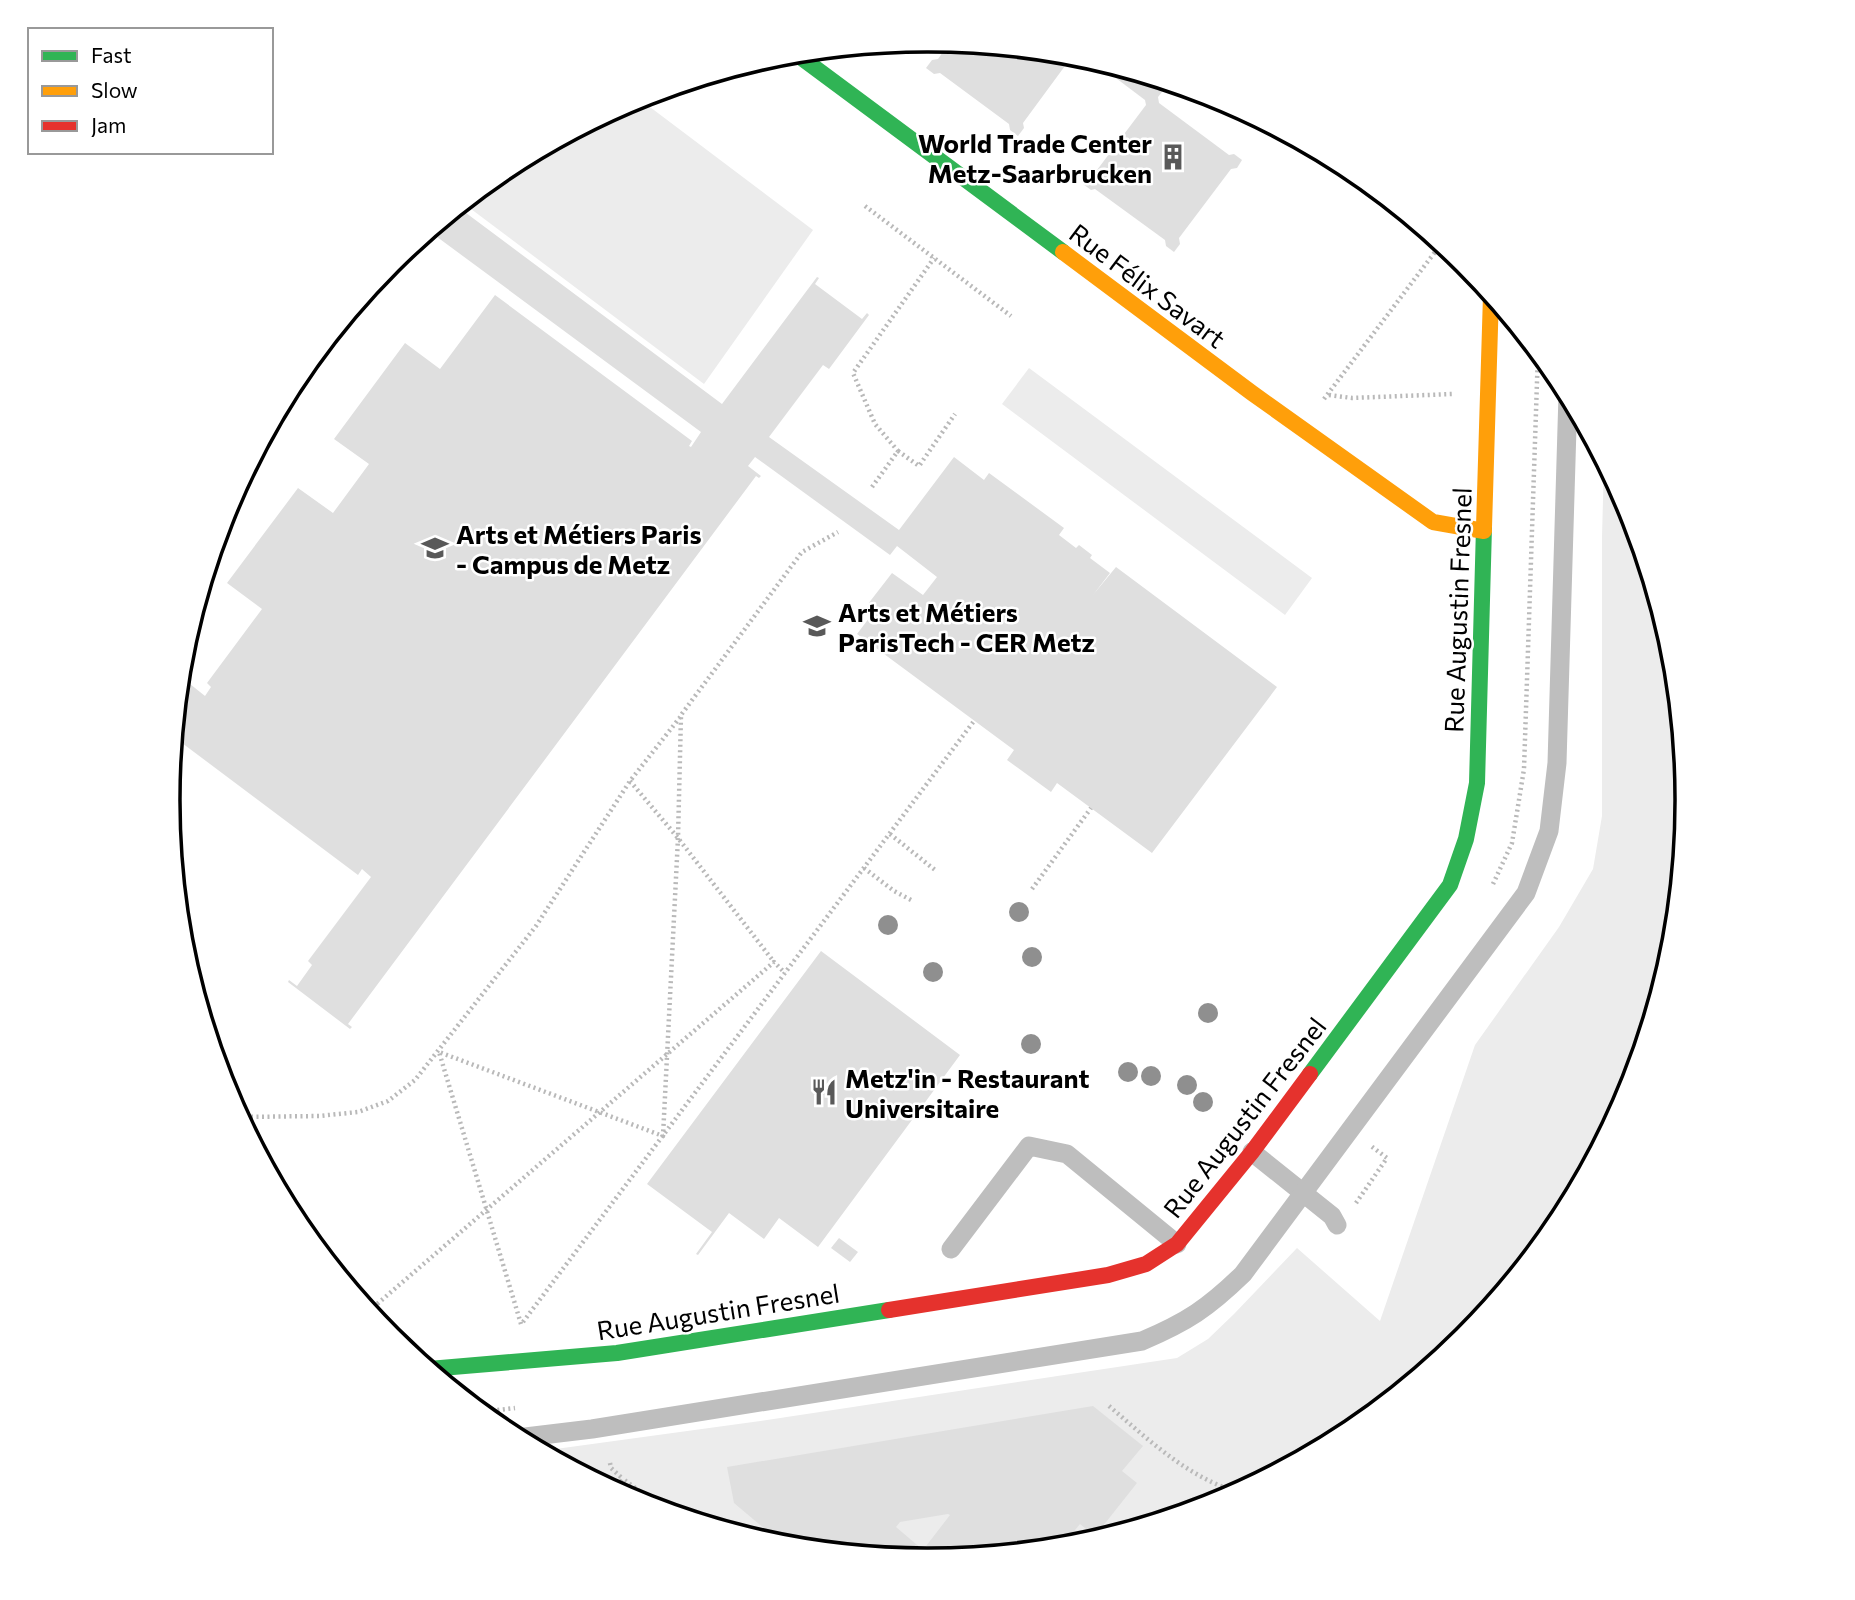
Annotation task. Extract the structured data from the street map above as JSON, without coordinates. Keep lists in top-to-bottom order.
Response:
{
  "streets": {
    "street": ["Rue Félix Savart", "Rue Augustin Fresnel"]
  },
  "crossings": [
    ["Rue Félix Savart", "Rue Augustin Fresnel"]
  ],
  "places": {
    "building": ["World Trade Center Metz-Saarbrucken"],
    "school or university": ["Arts et Métiers Paris - Campus de Metz", "Arts et Métiers ParisTech - CER Metz"],
    "restaurant": ["Metz'in - Restaurant Universitaire"]
  },
  "legend": ["Fast", "Slow", "Jam"]
}
